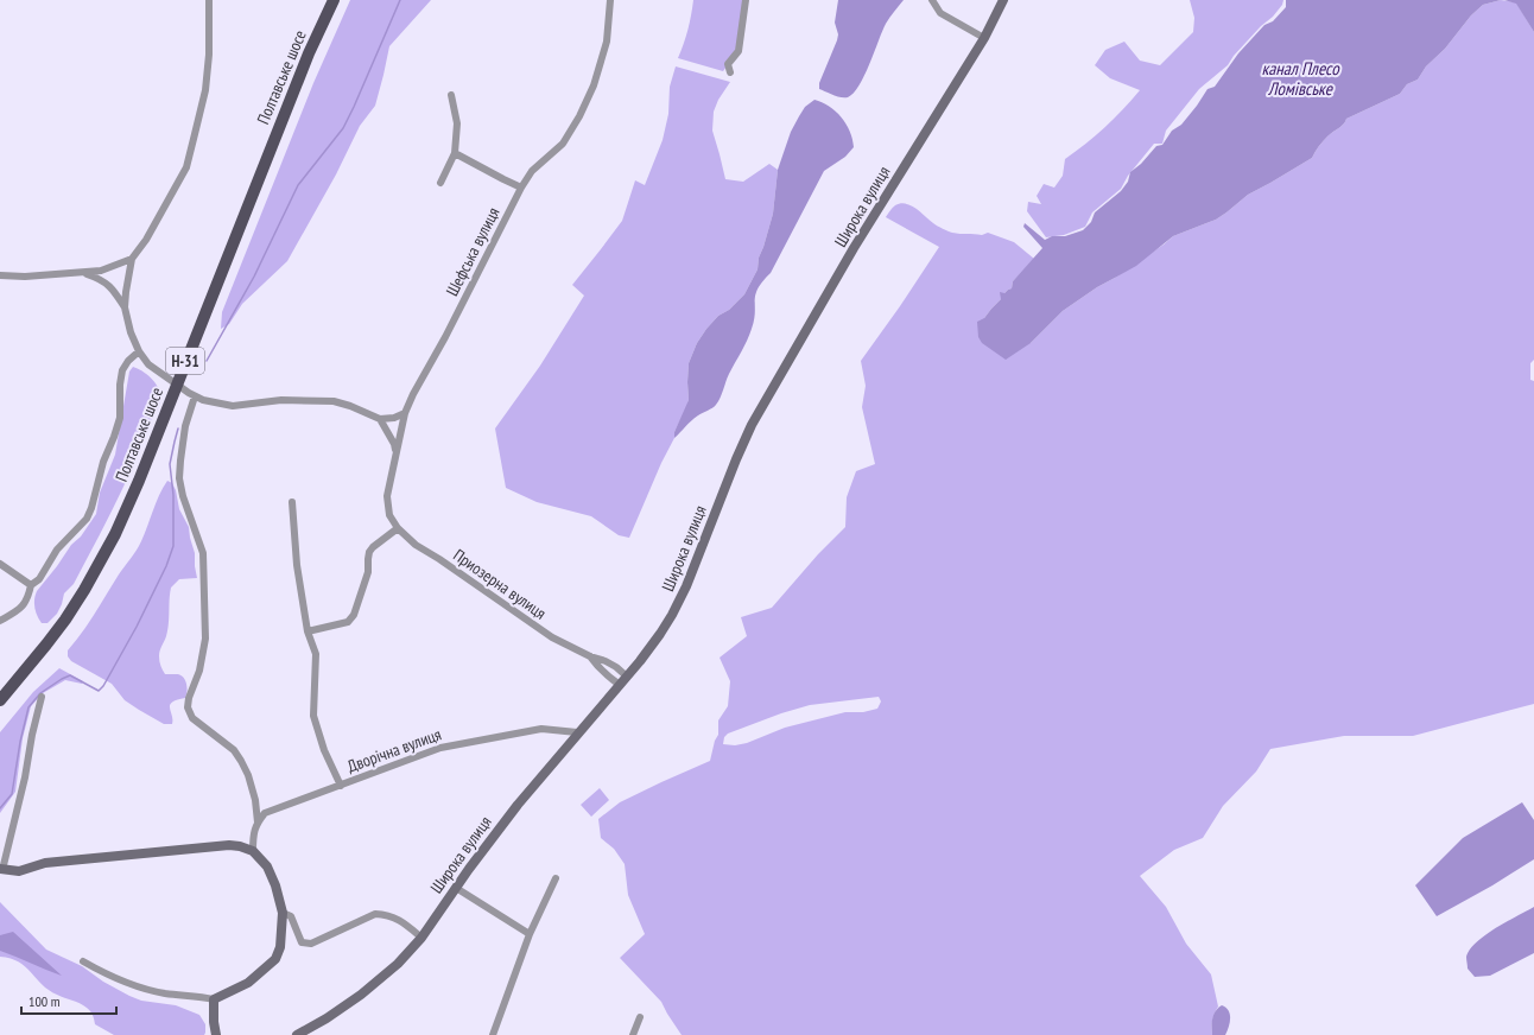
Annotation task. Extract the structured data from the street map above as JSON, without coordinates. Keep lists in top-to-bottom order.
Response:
{
  "streets": {
    "main road": ["Полтавське шосе", "Широка вулиця", "Н-31"],
    "street": ["Шефська вулиця", "Приозерна вулиця", "Дворічна вулиця"]
  },
  "crossings": [
    ["Широка вулиця", "Дворічна вулиця"],
    ["Шефська вулиця", "Приозерна вулиця"]
  ],
  "water": ["канал Плесо Ломівське"],
  "scale_bar": "100 m"
}
